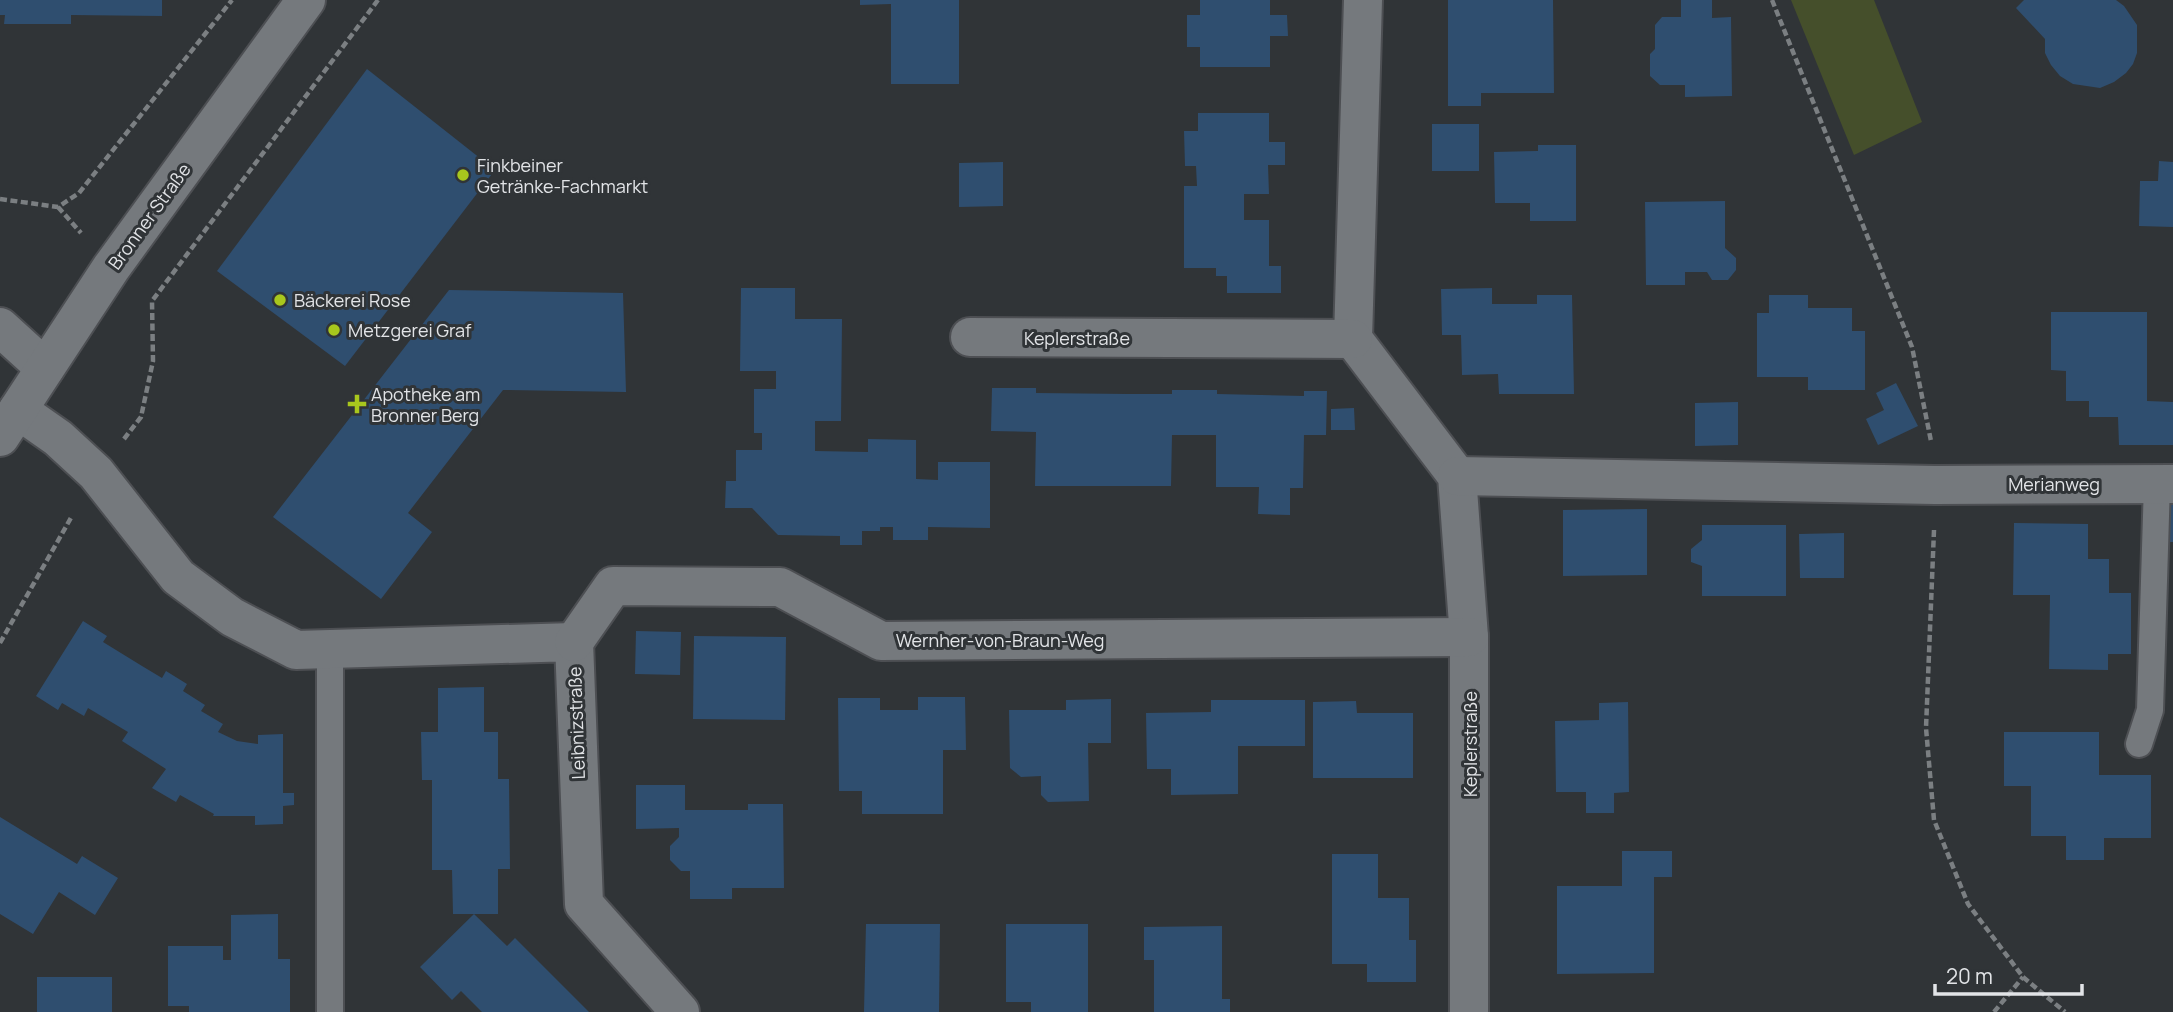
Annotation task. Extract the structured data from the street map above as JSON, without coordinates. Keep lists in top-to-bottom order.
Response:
{
  "streets": {
    "street": [
      "Bronner Straße",
      "Keplerstraße",
      "Merianweg",
      "Wernher-von-Braun-Weg",
      "Leibnizstraße"
    ]
  },
  "crossings": [
    ["Bronner Straße", "Leibnizstraße"],
    ["Keplerstraße", "Wernher-von-Braun-Weg"],
    ["Wernher-von-Braun-Weg", "Leibnizstraße"]
  ],
  "places": {
    "other": ["Finkbeiner Getränke-Fachmarkt", "Bäckerei Rose", "Metzgerei Graf"],
    "health": ["Apotheke am Bronner Berg"]
  },
  "scale_bar": "20 m"
}
